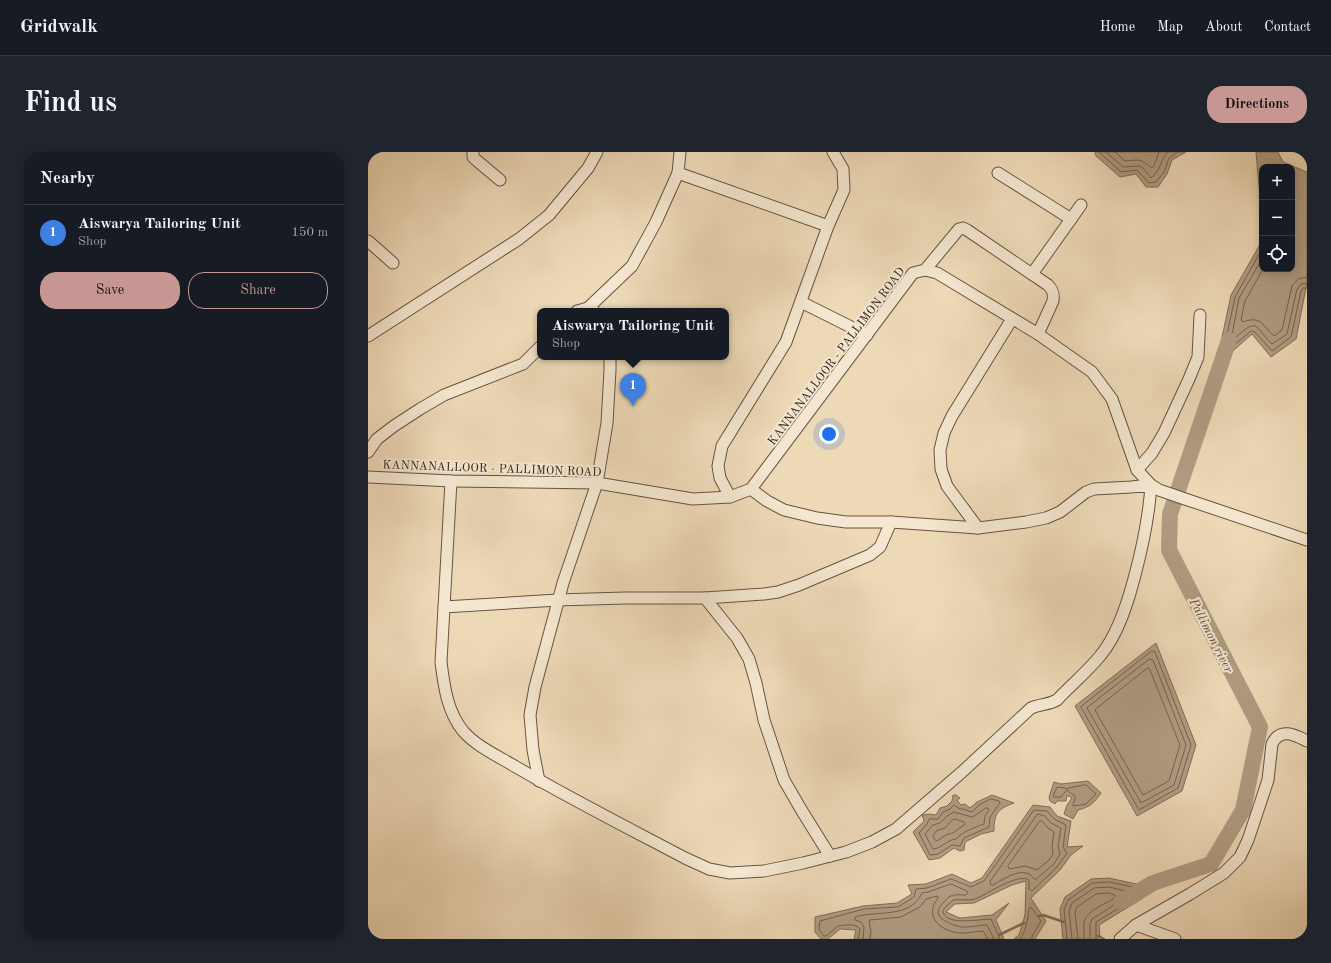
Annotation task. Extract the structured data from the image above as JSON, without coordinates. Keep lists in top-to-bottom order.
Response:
{
  "streets": {
    "street": ["KANNANALLOOR - PALLIMON ROAD"]
  },
  "water": ["Pallimon river"],
  "page": {
    "header": "Gridwalk",
    "nav": [
      "Home",
      "Map",
      "About",
      "Contact"
    ],
    "buttons": [
      "Directions",
      ["Save", "Share"]
    ],
    "title": "Find us",
    "heading": "Nearby",
    "map_buttons": ["+", "−"],
    "list": [
      {
        "mark": "1",
        "name": "Aiswarya Tailoring Unit",
        "note": "Shop",
        "value": "150 m"
      }
    ],
    "popup": ["Aiswarya Tailoring Unit", "Shop"],
    "pins": "1"
  }
}
